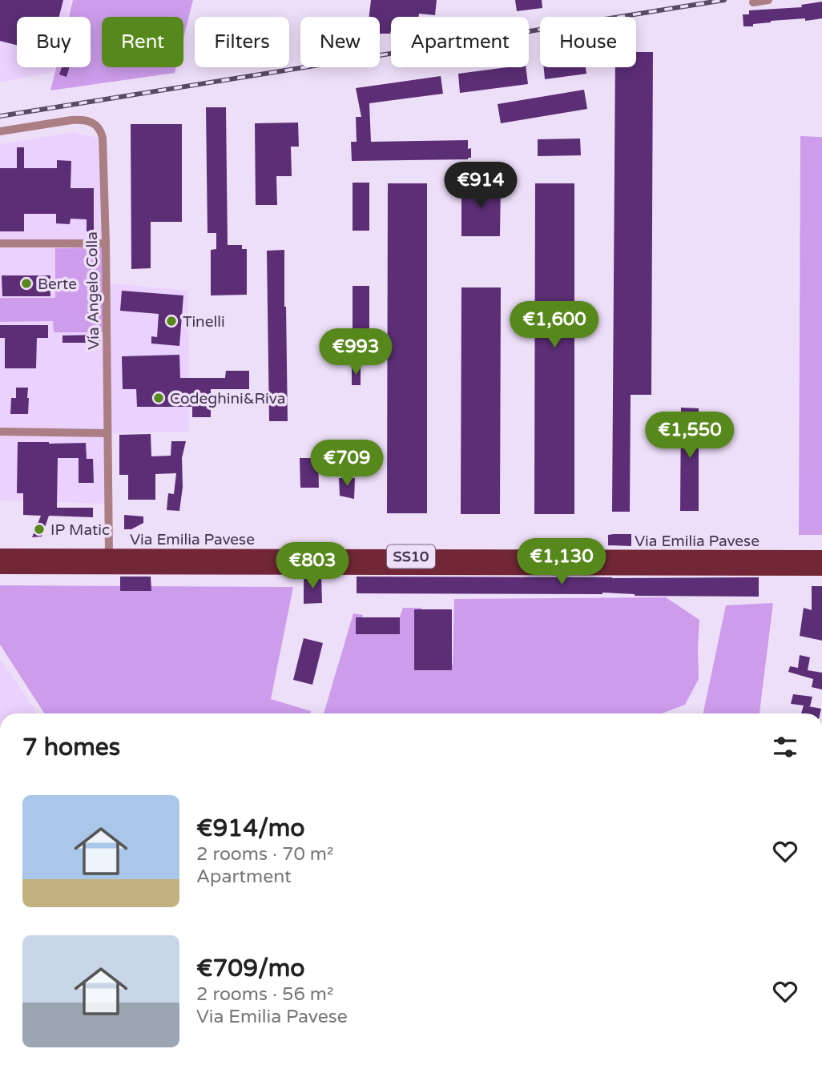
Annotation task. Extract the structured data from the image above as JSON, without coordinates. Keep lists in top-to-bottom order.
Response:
{
  "streets": {
    "main road": ["Via Emilia Pavese", "SS10"],
    "street": ["Via Angelo Colla"]
  },
  "crossings": [
    ["Via Angelo Colla", "Via Emilia Pavese"]
  ],
  "places": [
    "Berte",
    "Tinelli",
    "Codeghini&Riva",
    "IP Matic"
  ],
  "page": {
    "chip": [
      "Buy",
      "Rent",
      "Filters",
      "New",
      "Apartment",
      "House"
    ],
    "price": [
      "€914",
      "€1,600",
      "€993",
      "€1,550",
      "€709",
      "€1,130",
      "€803"
    ],
    "heading": "7 homes",
    "list": [
      {
        "name": "€914/mo",
        "note": "2 rooms · 70 m² · Apartment"
      },
      {
        "name": "€709/mo",
        "note": "2 rooms · 56 m² · Via Emilia Pavese"
      }
    ]
  }
}
